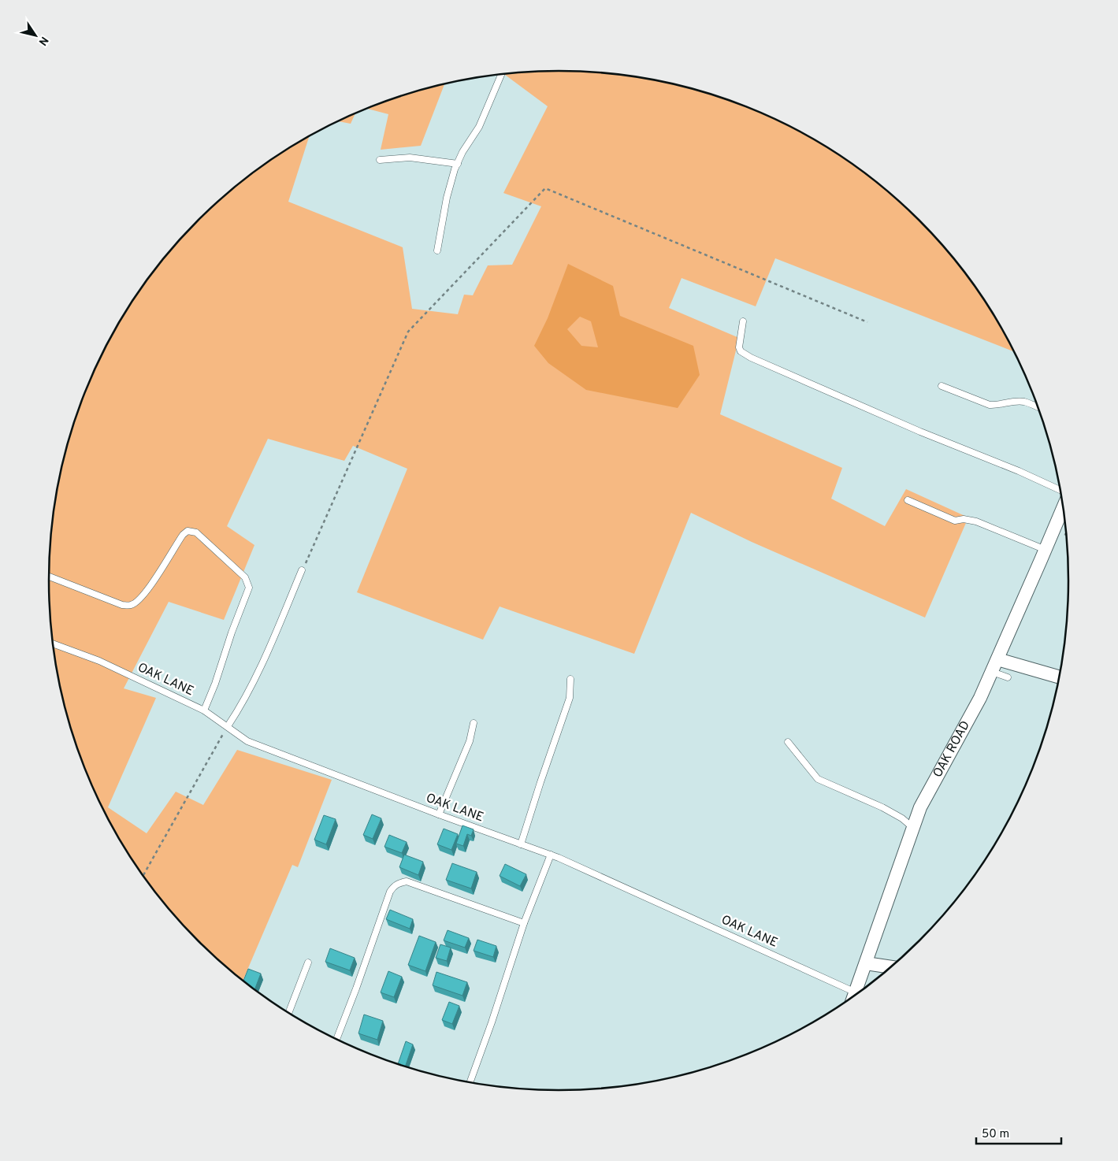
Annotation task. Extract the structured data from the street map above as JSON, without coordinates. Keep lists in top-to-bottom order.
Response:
{
  "streets": {
    "street": ["OAK ROAD"],
    "lane": ["OAK LANE"]
  },
  "crossings": [
    ["OAK LANE", "OAK ROAD"]
  ],
  "scale_bar": "50 m",
  "north": "bottom right"
}
